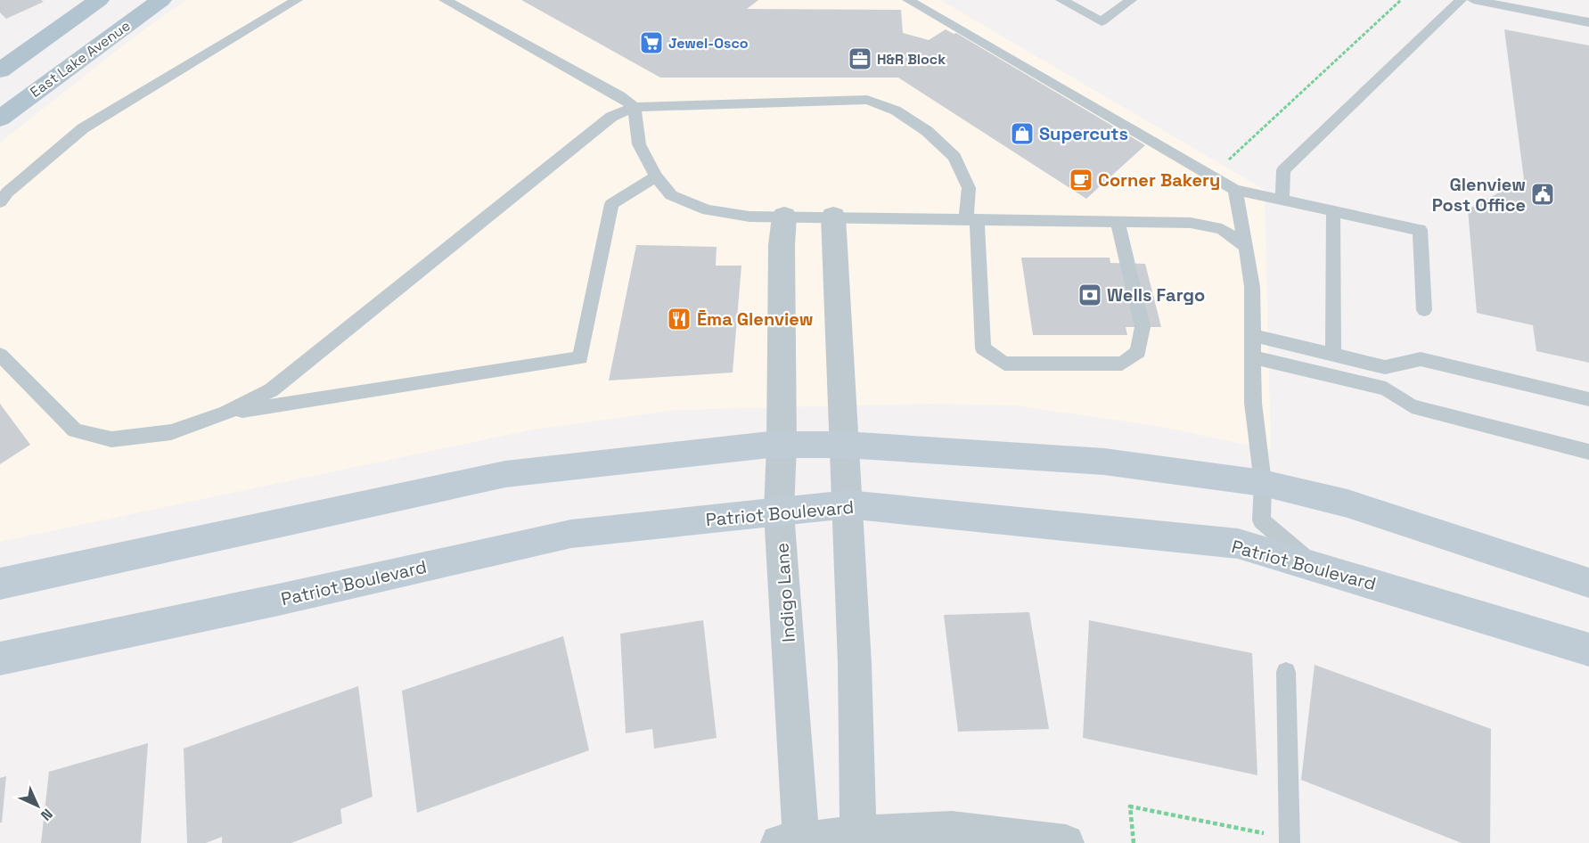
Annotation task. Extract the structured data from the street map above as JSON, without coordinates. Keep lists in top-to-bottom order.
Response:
{
  "streets": {
    "main road": ["East Lake Avenue", "Patriot Boulevard"],
    "street": ["Indigo Lane"]
  },
  "crossings": [
    ["Patriot Boulevard", "Indigo Lane"]
  ],
  "places": {
    "supermarket": ["Jewel-Osco"],
    "office": ["H&R Block"],
    "shop": ["Supercuts"],
    "cafe": ["Corner Bakery"],
    "public building": ["Glenview Post Office"],
    "bank": ["Wells Fargo"],
    "restaurant": ["Ēma Glenview"]
  },
  "north": "bottom right"
}
